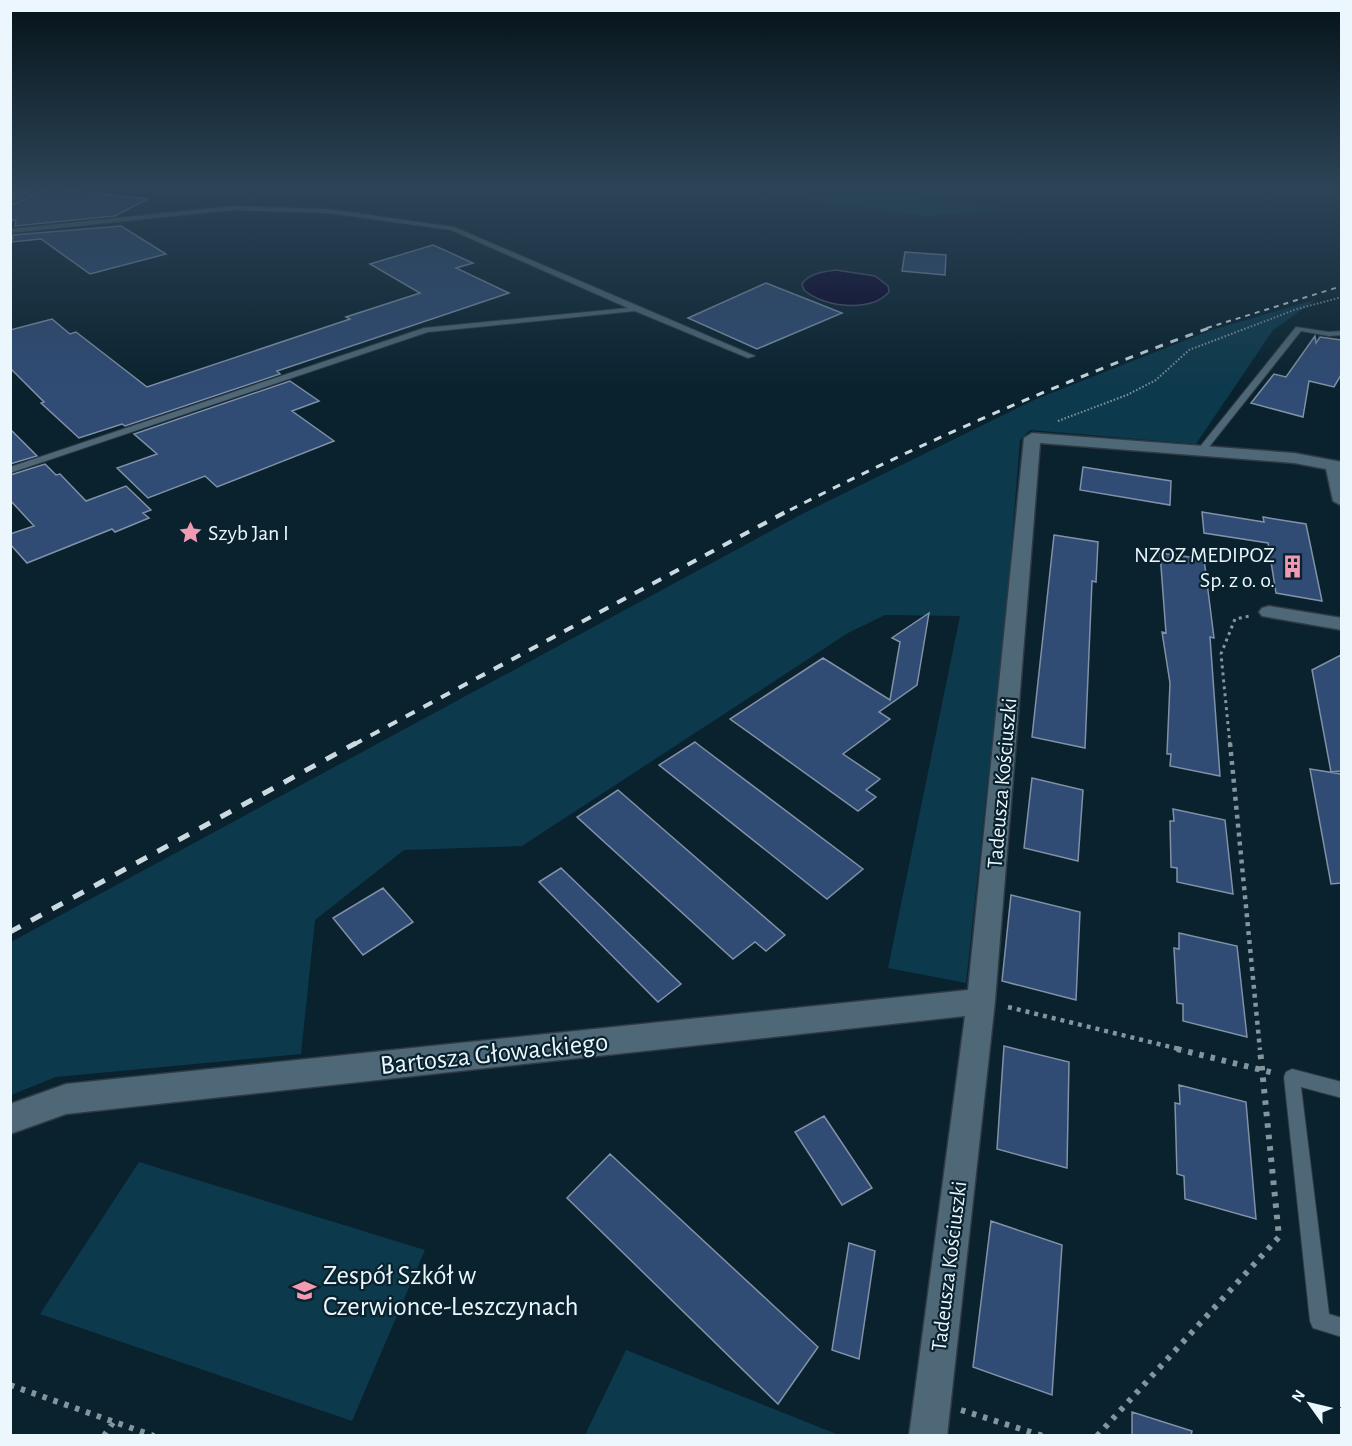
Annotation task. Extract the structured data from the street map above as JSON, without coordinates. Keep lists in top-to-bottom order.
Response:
{
  "streets": {
    "street": ["Tadeusza Kościuszki", "Bartosza Głowackiego"]
  },
  "crossings": [
    ["Tadeusza Kościuszki", "Bartosza Głowackiego"]
  ],
  "places": {
    "place": ["Szyb Jan I"],
    "building": ["NZOZ MEDIPOZ Sp. z o. o."],
    "school or university": ["Zespół Szkół w Czerwionce-Leszczynach"]
  },
  "north": "top left"
}
